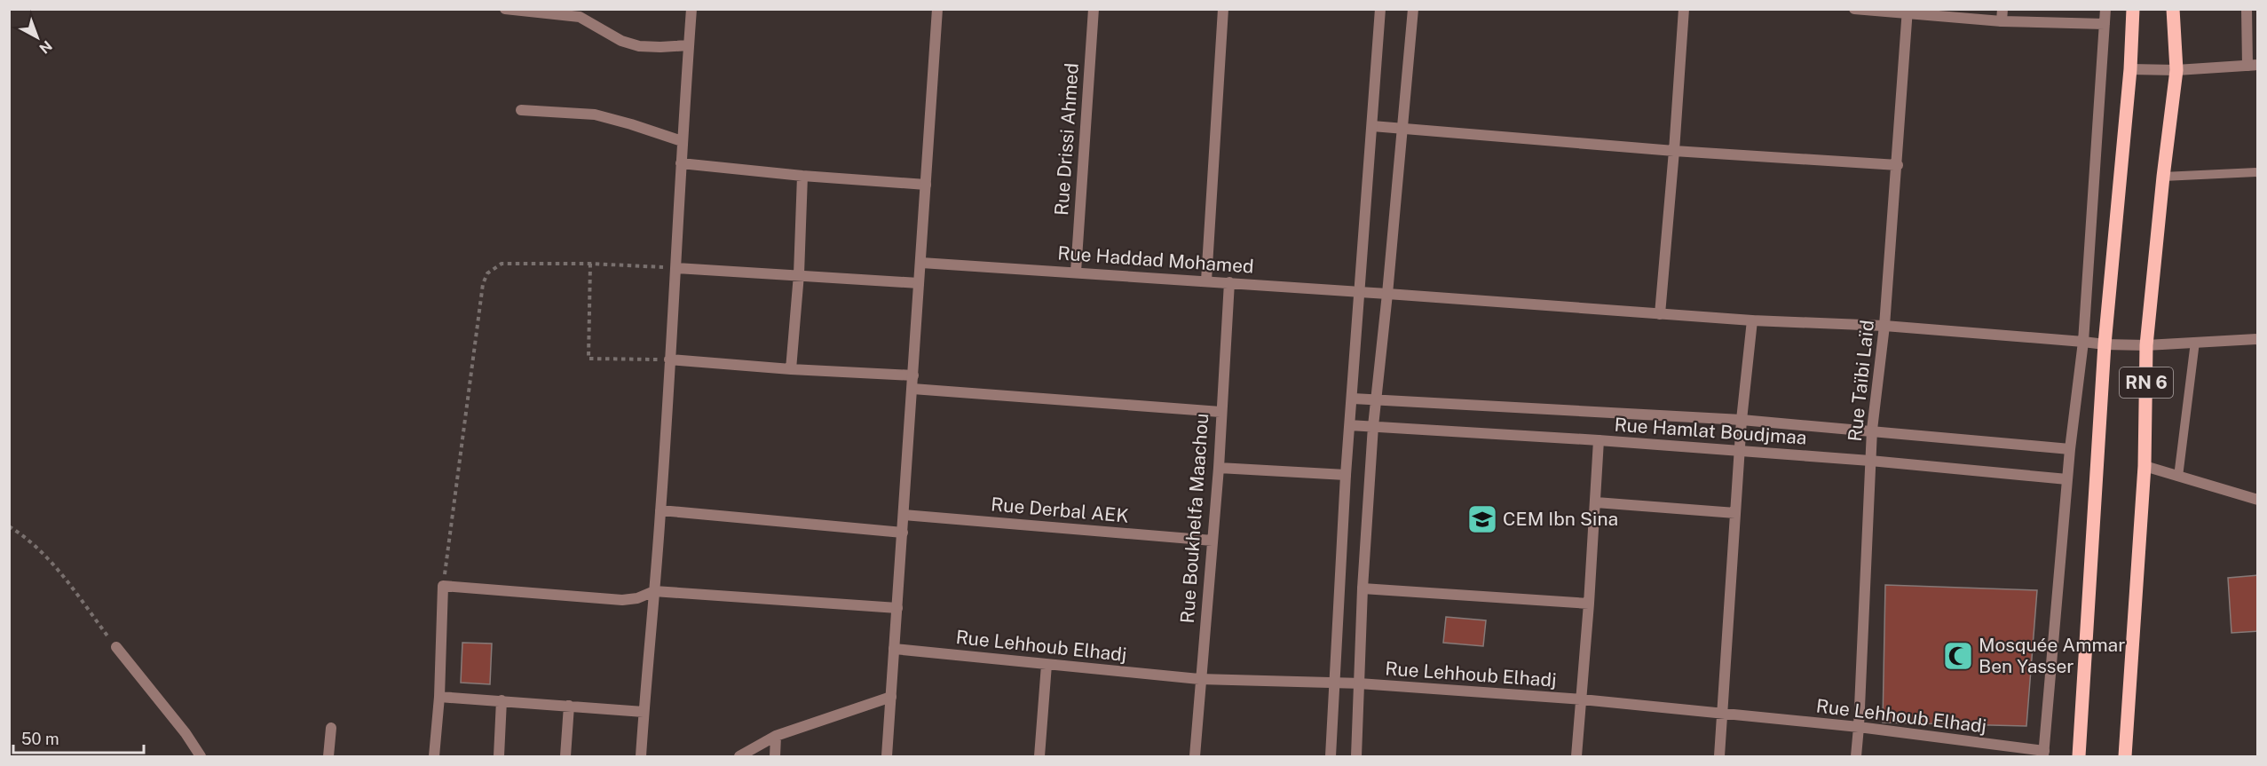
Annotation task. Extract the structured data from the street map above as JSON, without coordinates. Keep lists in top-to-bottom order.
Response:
{
  "streets": {
    "main road": ["RN 6"],
    "street": [
      "Rue Drissi Ahmed",
      "Rue Haddad Mohamed",
      "Rue Taïbi Laïd",
      "Rue Hamlat Boudjmaa",
      "Rue Derbal AEK",
      "Rue Boukhelfa Maachou",
      "Rue Lehhoub Elhadj"
    ]
  },
  "crossings": [
    ["Rue Drissi Ahmed", "Rue Haddad Mohamed"],
    ["Rue Haddad Mohamed", "Rue Taïbi Laïd"],
    ["Rue Haddad Mohamed", "RN 6"],
    ["Rue Haddad Mohamed", "Rue Boukhelfa Maachou"],
    ["Rue Taïbi Laïd", "Rue Hamlat Boudjmaa"],
    ["Rue Taïbi Laïd", "Rue Lehhoub Elhadj"],
    ["Rue Derbal AEK", "Rue Boukhelfa Maachou"],
    ["Rue Boukhelfa Maachou", "Rue Lehhoub Elhadj"]
  ],
  "places": {
    "school or university": ["CEM Ibn Sina"],
    "mosque": ["Mosquée Ammar Ben Yasser"]
  },
  "scale_bar": "50 m",
  "north": "bottom right"
}
